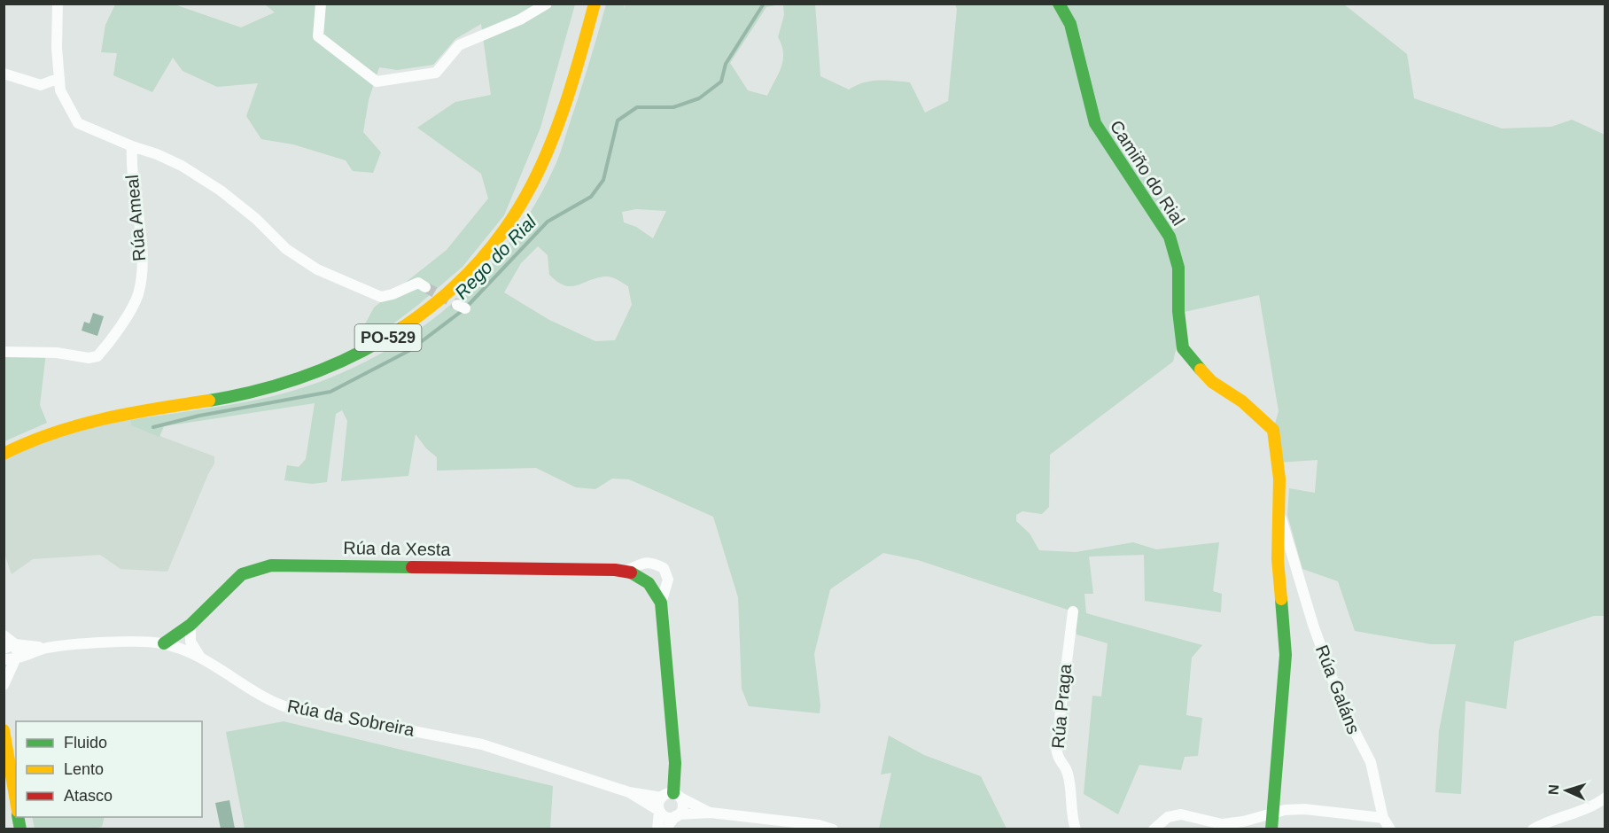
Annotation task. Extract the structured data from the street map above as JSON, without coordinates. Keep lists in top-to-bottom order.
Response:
{
  "streets": {
    "street": [
      "Camiño do Rial",
      "Rúa Ameal",
      "PO-529",
      "Rúa da Xesta",
      "Rúa Galáns",
      "Rúa Praga",
      "Rúa da Sobreira"
    ]
  },
  "crossings": [
    ["Camiño do Rial", "Rúa Galáns"],
    ["Rúa da Xesta", "Rúa da Sobreira"]
  ],
  "water": ["Rego do Rial"],
  "legend": ["Fluido", "Lento", "Atasco"],
  "north": "left"
}
